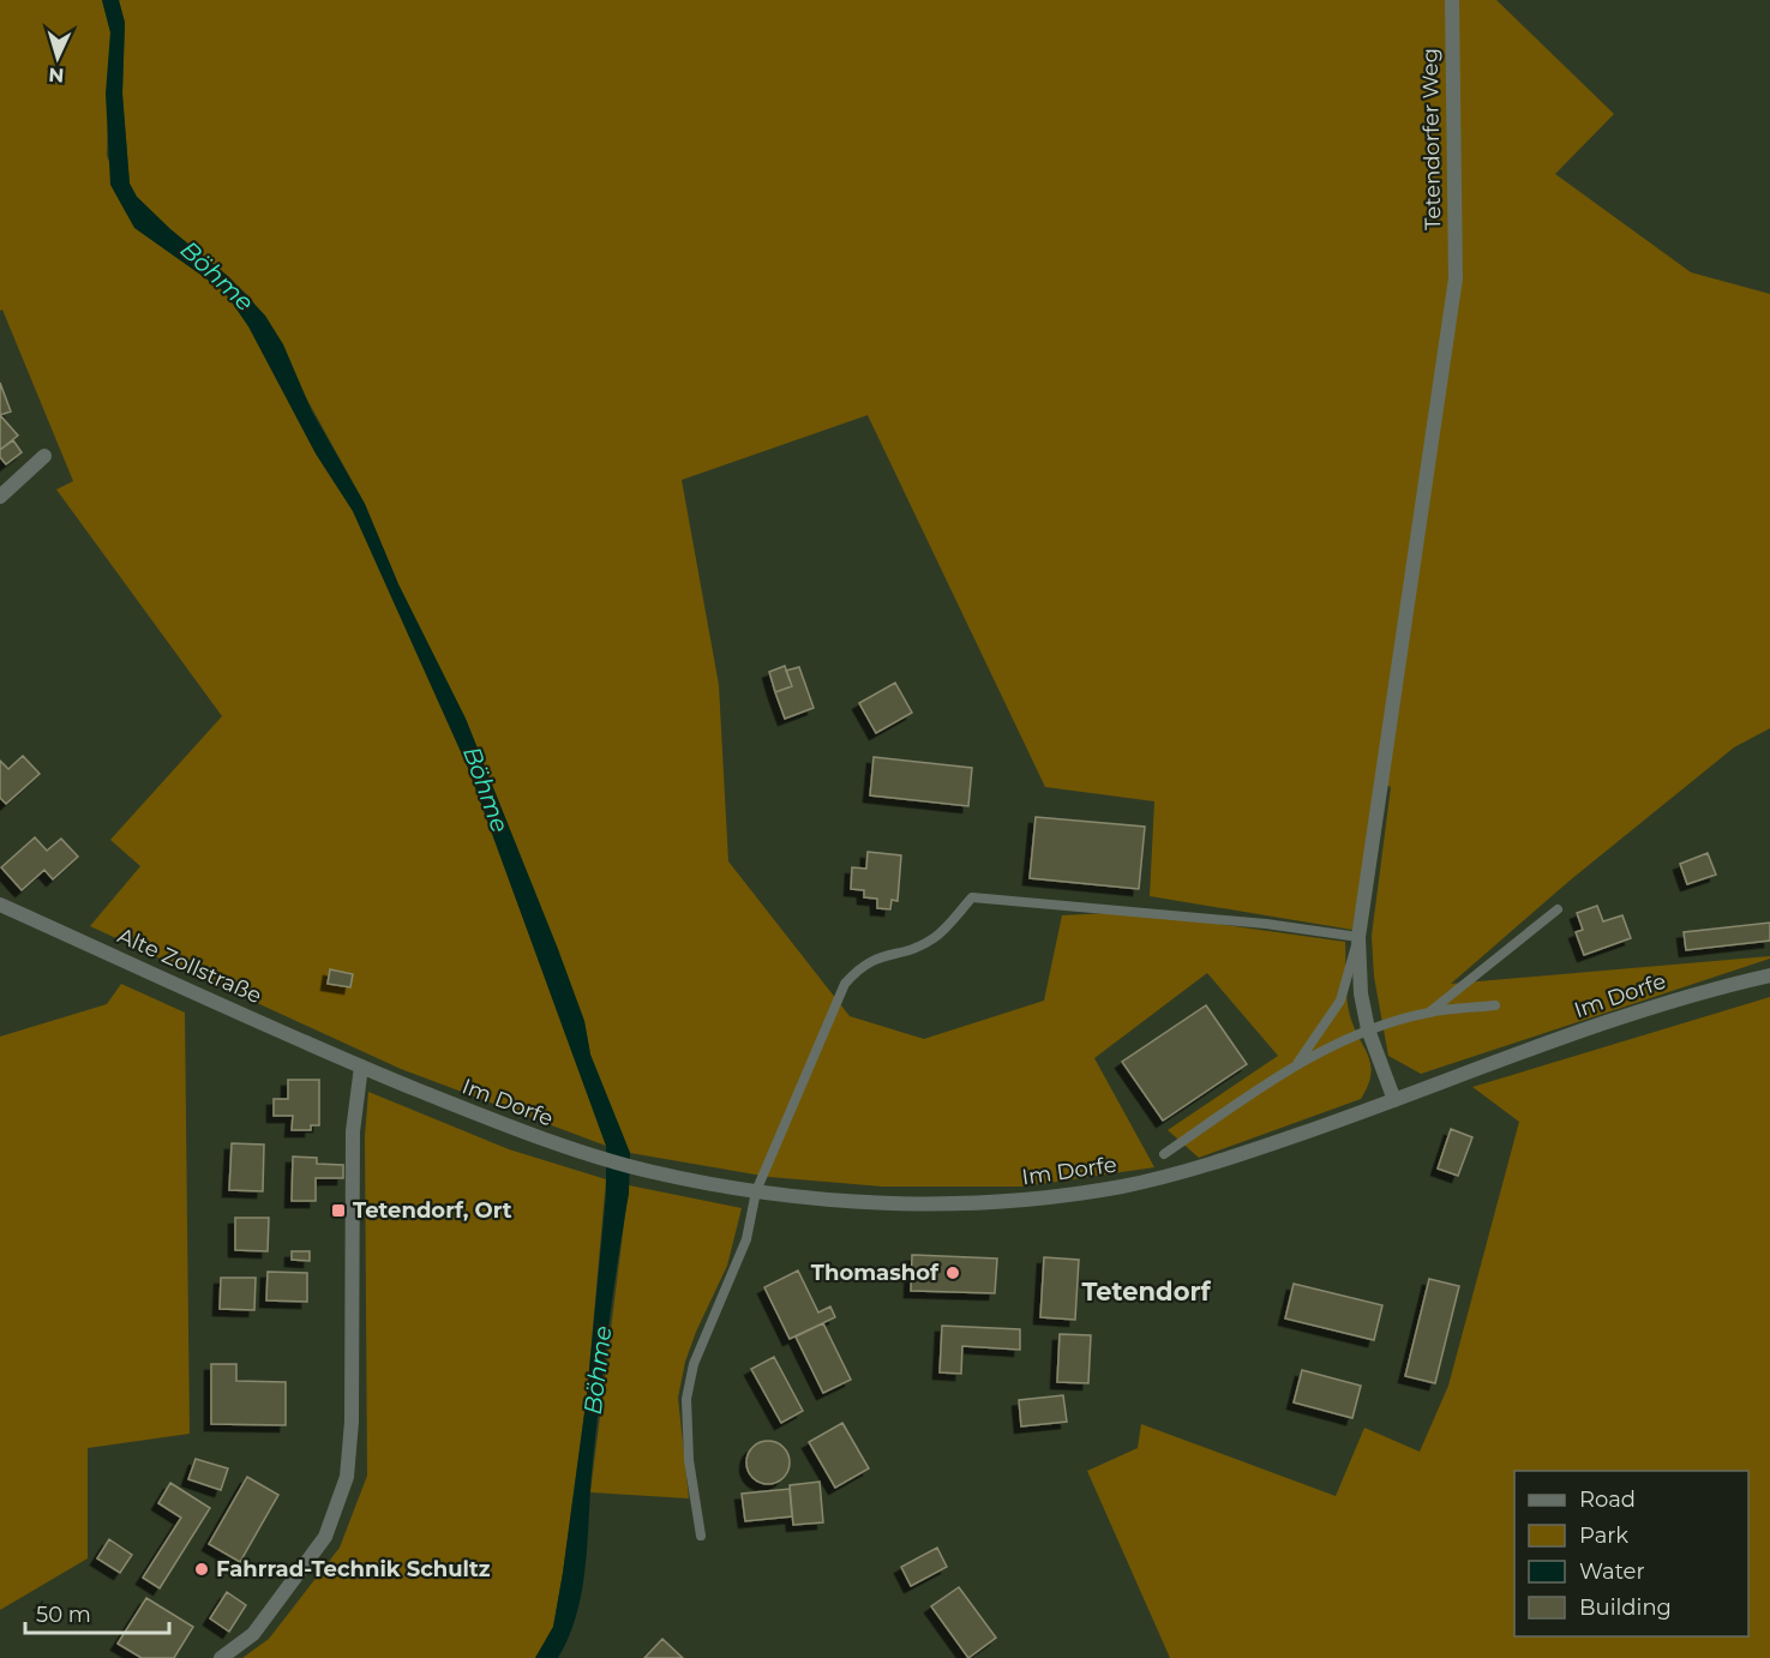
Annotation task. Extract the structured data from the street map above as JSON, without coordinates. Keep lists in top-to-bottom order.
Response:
{
  "streets": {
    "street": ["Tetendorfer Weg", "Alte Zollstraße", "Im Dorfe"]
  },
  "crossings": [
    ["Tetendorfer Weg", "Im Dorfe"],
    ["Alte Zollstraße", "Im Dorfe"]
  ],
  "districts": ["Tetendorf"],
  "water": ["Böhme"],
  "places": {
    "transit": ["Tetendorf, Ort"],
    "other": ["Thomashof", "Fahrrad-Technik Schultz"]
  },
  "legend": [
    "Road",
    "Park",
    "Water",
    "Building"
  ],
  "scale_bar": "50 m",
  "north": "bottom"
}
